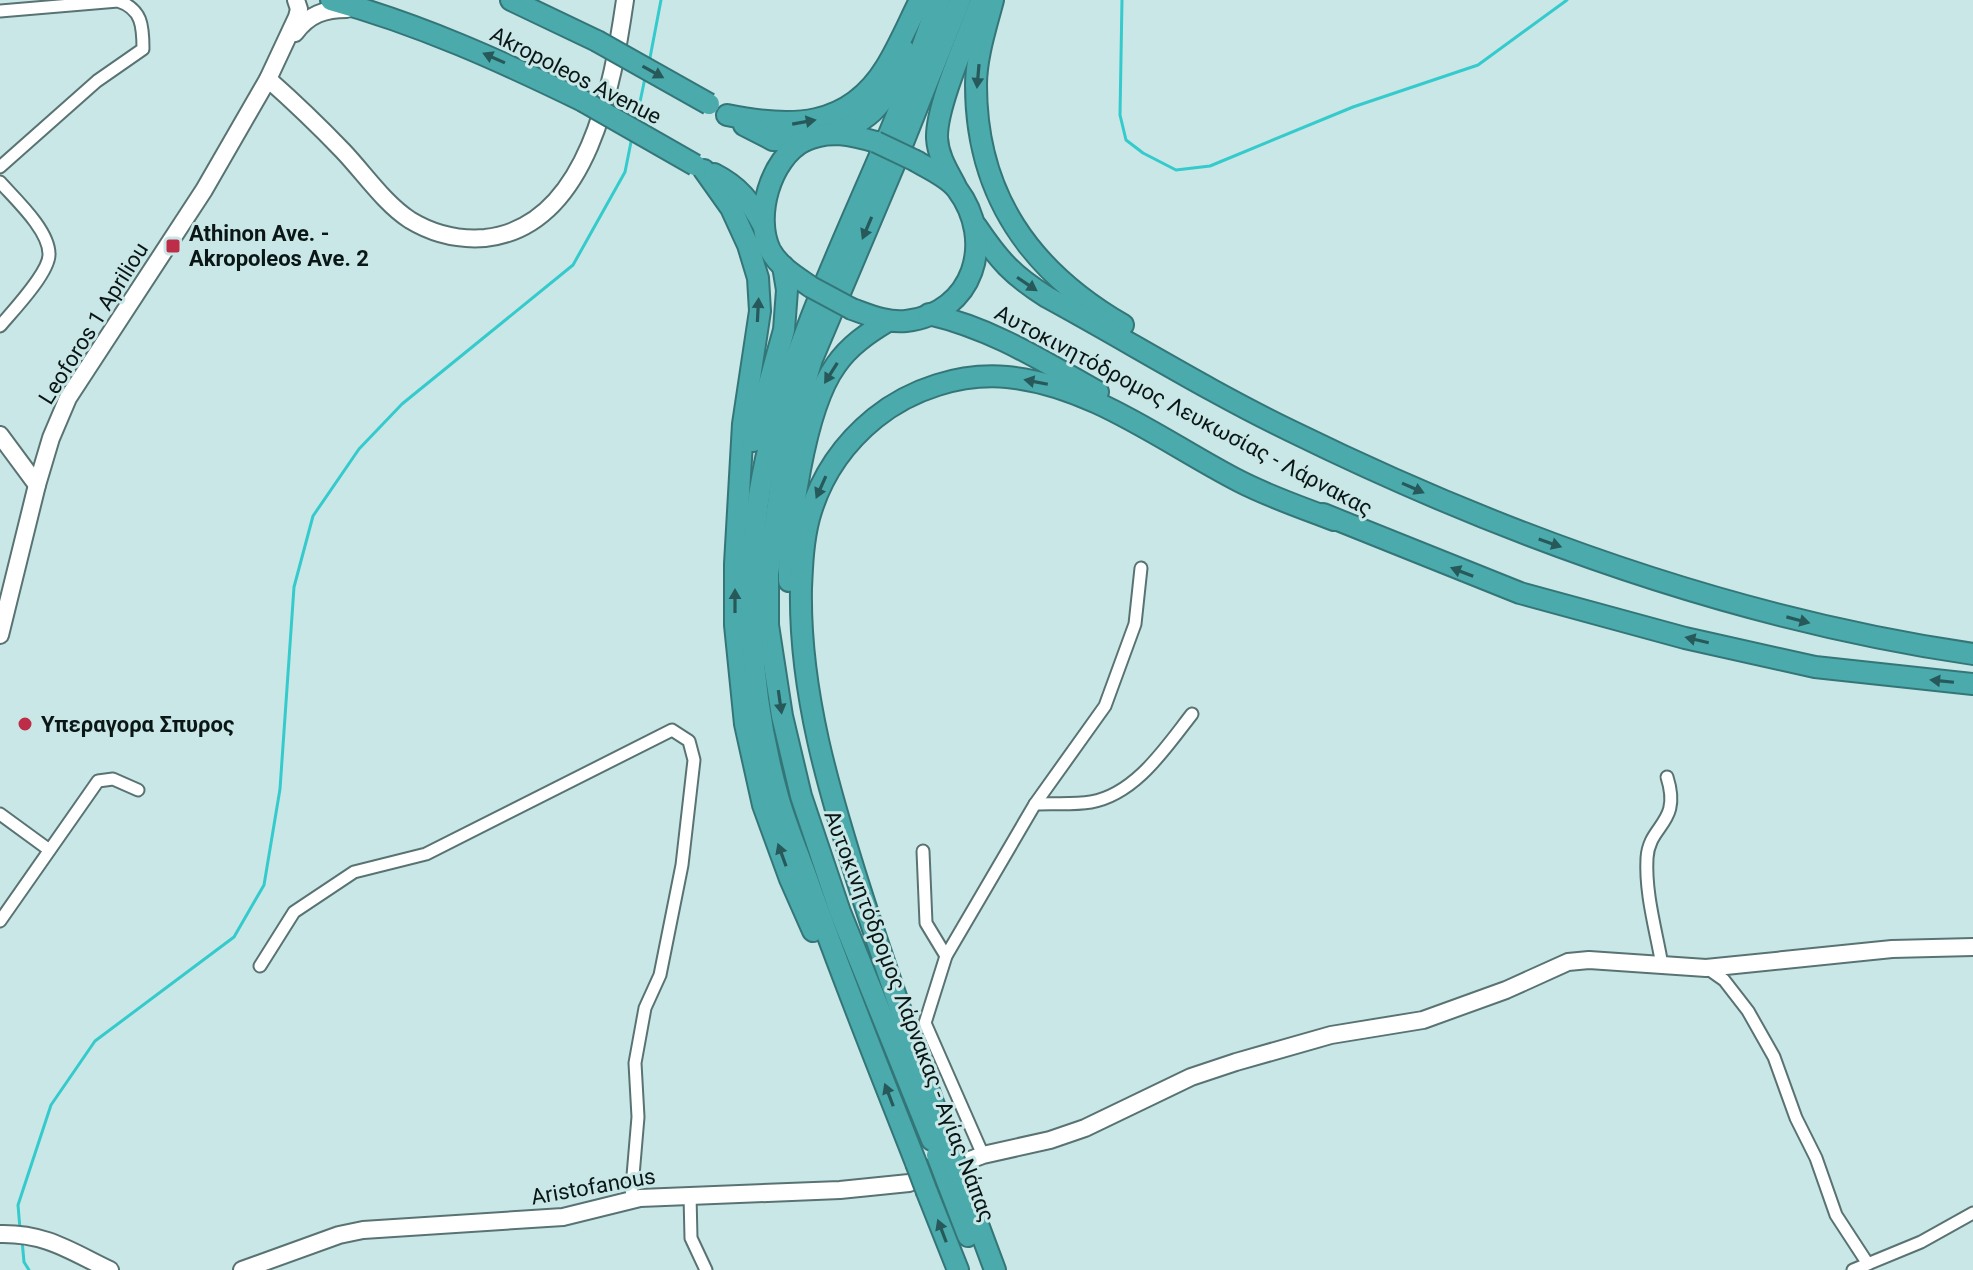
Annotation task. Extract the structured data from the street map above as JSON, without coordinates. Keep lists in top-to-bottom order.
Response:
{
  "streets": {
    "highway": ["Akropoleos Avenue", "Αυτοκινητόδρομος Λευκωσίας - Λάρνακας", "Αυτοκινητόδρομος Λάρνακας - Αγίας Νάπας"],
    "street": ["Leoforos 1 Apriliou", "Aristofanous"]
  },
  "crossings": [
    ["Akropoleos Avenue", "Leoforos 1 Apriliou"],
    ["Akropoleos Avenue", "Αυτοκινητόδρομος Λευκωσίας - Λάρνακας"],
    ["Αυτοκινητόδρομος Λάρνακας - Αγίας Νάπας", "Aristofanous"]
  ],
  "places": {
    "transit": ["Athinon Ave. - Akropoleos Ave. 2"],
    "other": ["Υπεραγορα Σπυρος"]
  }
}
